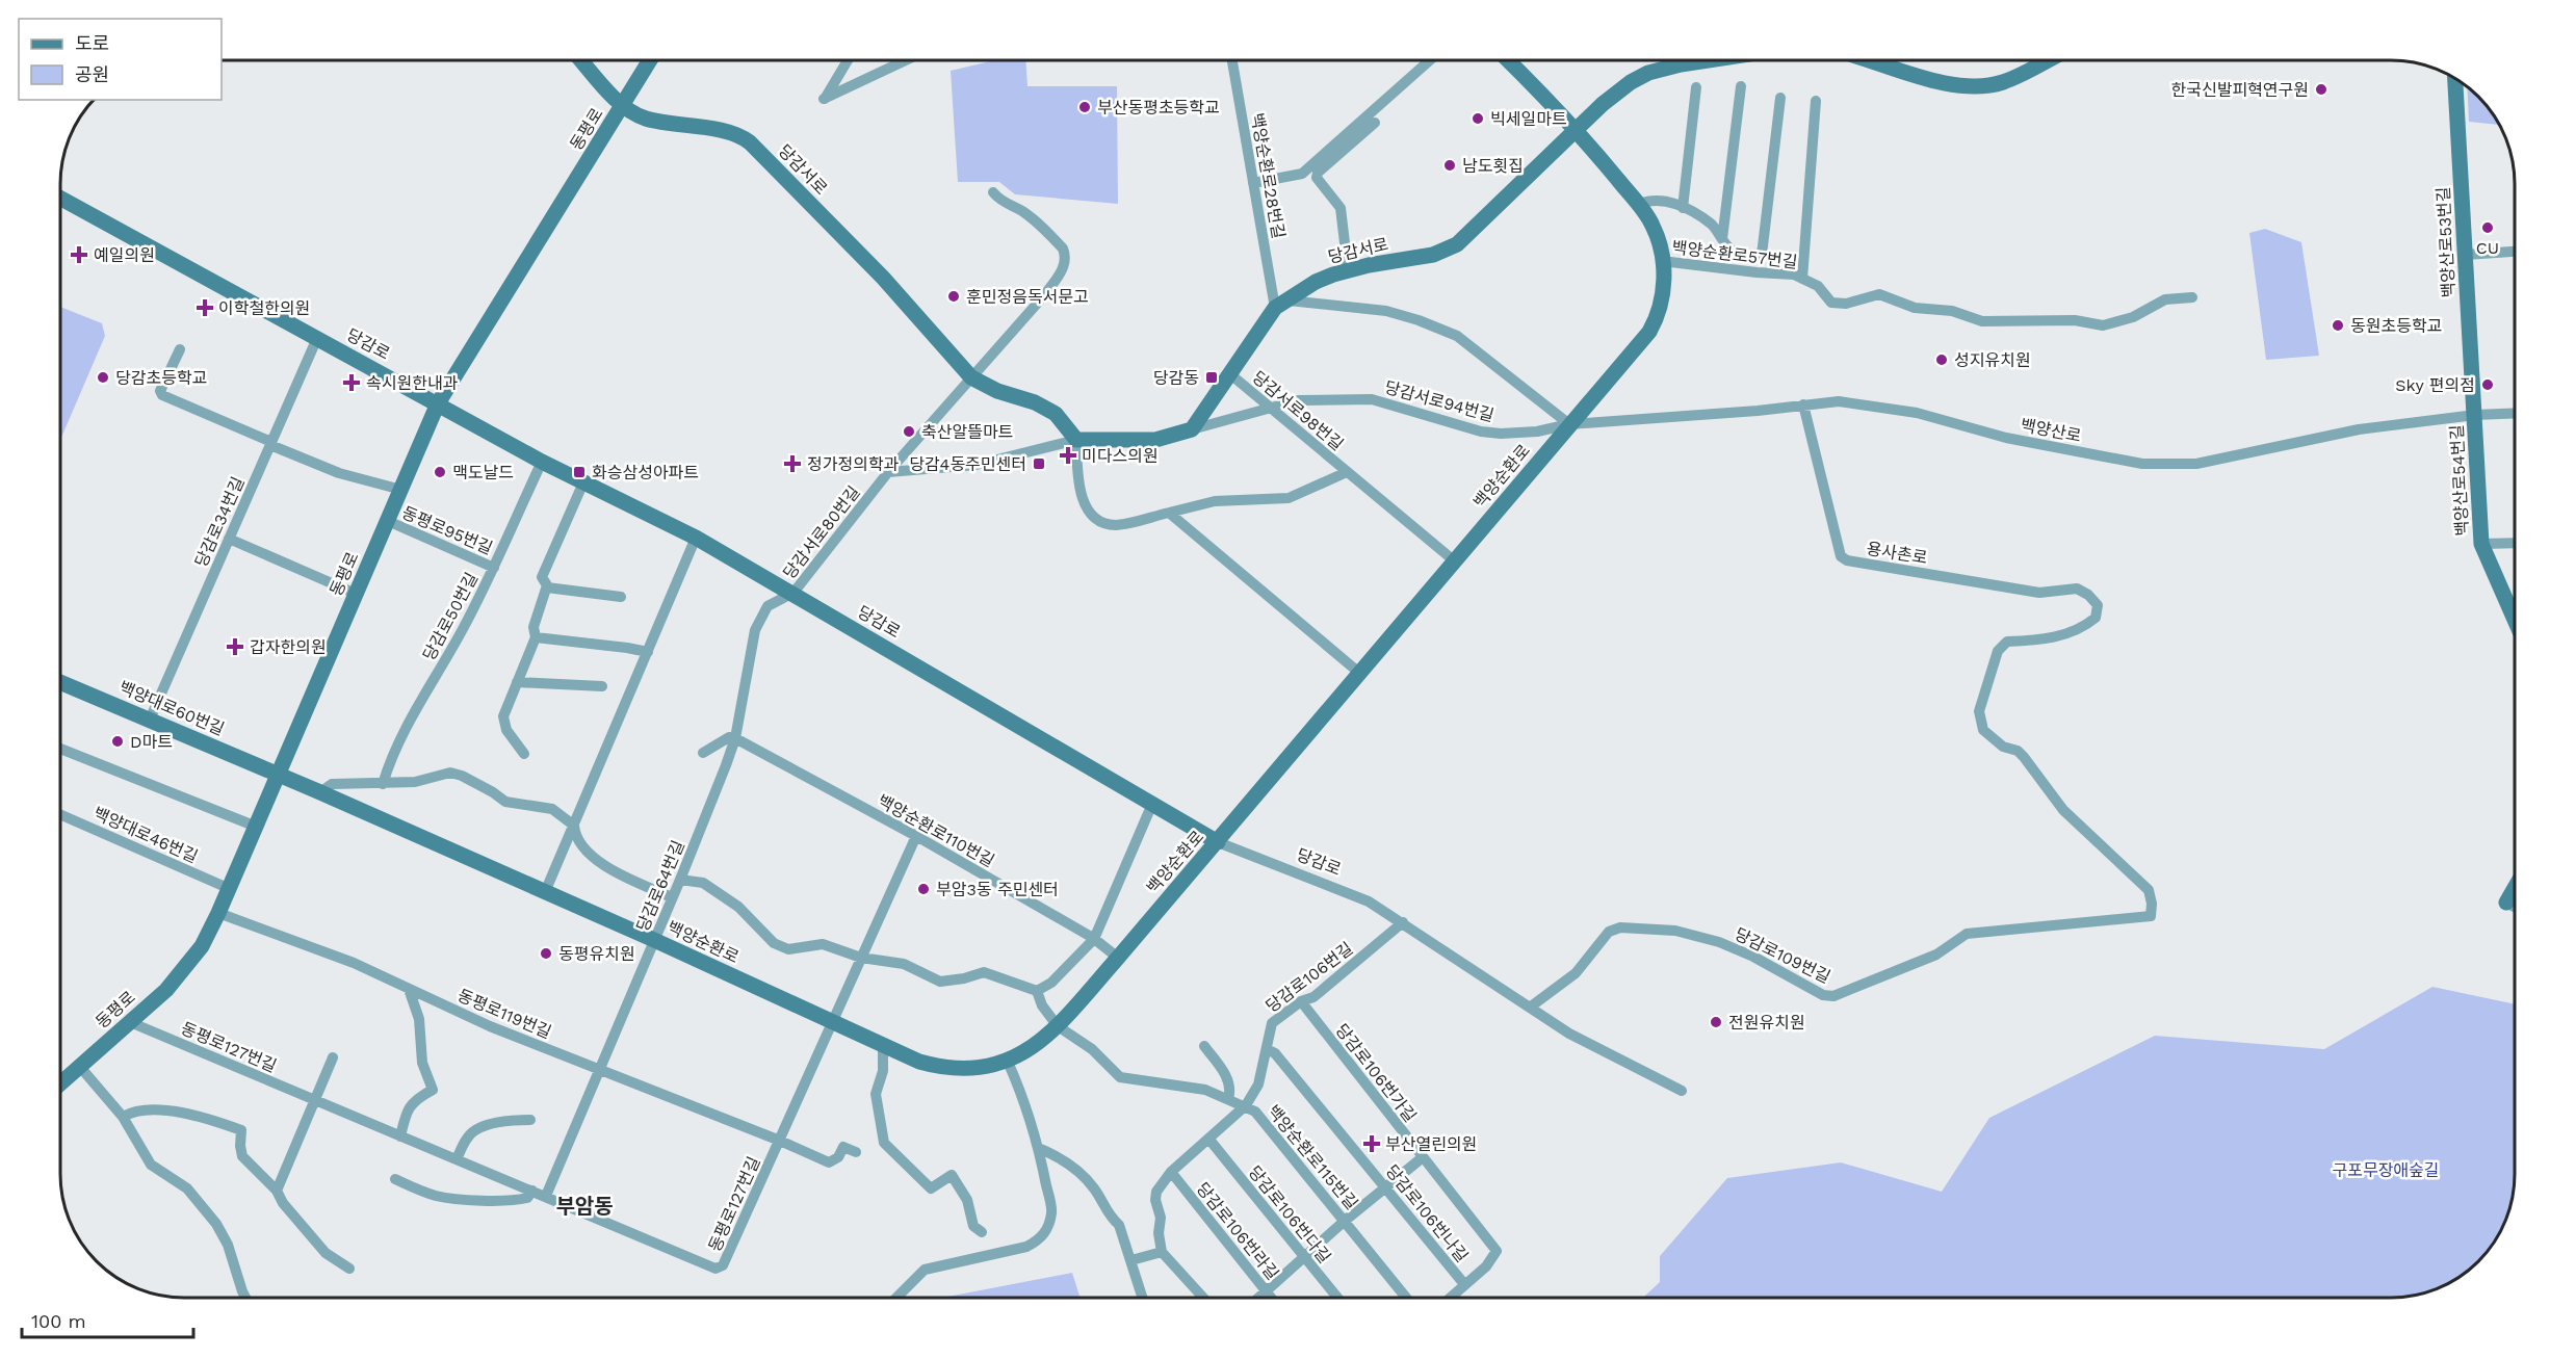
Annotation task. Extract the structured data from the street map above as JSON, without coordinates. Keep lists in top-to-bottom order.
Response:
{
  "streets": {
    "main road": [
      "동평로",
      "당감서로",
      "백양산로53번길",
      "당감로",
      "백양순환로",
      "백양산로54번길",
      "백양대로60번길"
    ],
    "street": [
      "백양순환로28번길",
      "백양순환로57번길",
      "당감서로94번길",
      "당감서로98번길",
      "백양산로",
      "당감로34번길",
      "동평로95번길",
      "당감서로80번길",
      "용사촌로",
      "당감로50번길",
      "백양순환로110번길",
      "백양대로46번길",
      "당감로64번길",
      "당감로109번길",
      "당감로106번길",
      "동평로119번길",
      "동평로127번길",
      "당감로106번가길",
      "백양순환로115번길",
      "당감로106번나길",
      "당감로106번다길",
      "당감로106번라길"
    ]
  },
  "crossings": [
    ["동평로", "당감서로"],
    ["동평로", "당감로"],
    ["동평로", "백양순환로"],
    ["동평로", "동평로95번길"],
    ["동평로", "백양대로60번길"],
    ["동평로", "백양대로46번길"],
    ["동평로", "동평로119번길"],
    ["동평로", "동평로127번길"],
    ["당감서로", "백양순환로28번길"],
    ["당감서로", "당감서로94번길"],
    ["당감서로", "당감서로98번길"],
    ["당감서로", "백양순환로"],
    ["당감서로", "당감서로80번길"],
    ["백양산로53번길", "백양산로"],
    ["백양산로53번길", "백양산로54번길"],
    ["백양순환로57번길", "백양순환로"],
    ["당감로", "백양순환로"],
    ["당감로", "당감로34번길"],
    ["당감로", "당감서로80번길"],
    ["당감로", "당감로50번길"],
    ["당감로", "당감로64번길"],
    ["당감로", "당감로109번길"],
    ["당감로", "당감로106번길"],
    ["당감서로94번길", "당감서로98번길"],
    ["당감서로94번길", "백양산로"],
    ["당감서로94번길", "백양순환로"],
    ["당감서로98번길", "백양순환로"],
    ["백양산로", "백양순환로"],
    ["백양산로", "백양산로54번길"],
    ["백양산로", "용사촌로"],
    ["백양순환로", "백양대로60번길"],
    ["백양순환로", "백양순환로110번길"],
    ["백양순환로", "당감로64번길"],
    ["백양순환로", "동평로127번길"],
    ["백양순환로", "백양순환로115번길"],
    ["당감로34번길", "백양대로60번길"],
    ["동평로95번길", "당감로50번길"],
    ["당감서로80번길", "당감로64번길"],
    ["용사촌로", "당감로109번길"],
    ["백양순환로110번길", "당감로64번길"],
    ["백양순환로110번길", "동평로127번길"],
    ["당감로64번길", "동평로119번길"],
    ["당감로64번길", "동평로127번길"],
    ["당감로106번길", "당감로106번가길"],
    ["당감로106번길", "백양순환로115번길"],
    ["당감로106번길", "당감로106번나길"],
    ["당감로106번길", "당감로106번다길"],
    ["당감로106번길", "당감로106번라길"],
    ["동평로119번길", "동평로127번길"],
    ["당감로106번가길", "당감로106번나길"]
  ],
  "districts": ["부암동"],
  "parks": ["구포무장애숲길"],
  "places": {
    "other": [
      "한국신발피혁연구원",
      "부산동평초등학교",
      "빅세일마트",
      "남도횟집",
      "CU",
      "훈민정음독서문고",
      "동원초등학교",
      "성지유치원",
      "당감초등학교",
      "Sky 편의점",
      "축산알뜰마트",
      "맥도날드",
      "D마트",
      "부암3동 주민센터",
      "동평유치원",
      "전원유치원"
    ],
    "health": [
      "예일의원",
      "이학철한의원",
      "속시원한내과",
      "미다스의원",
      "정가정의학과",
      "갑자한의원",
      "부산열린의원"
    ],
    "transit": ["당감동", "당감4동주민센터", "화승삼성아파트"]
  },
  "legend": ["도로", "공원"],
  "scale_bar": "100 m"
}
